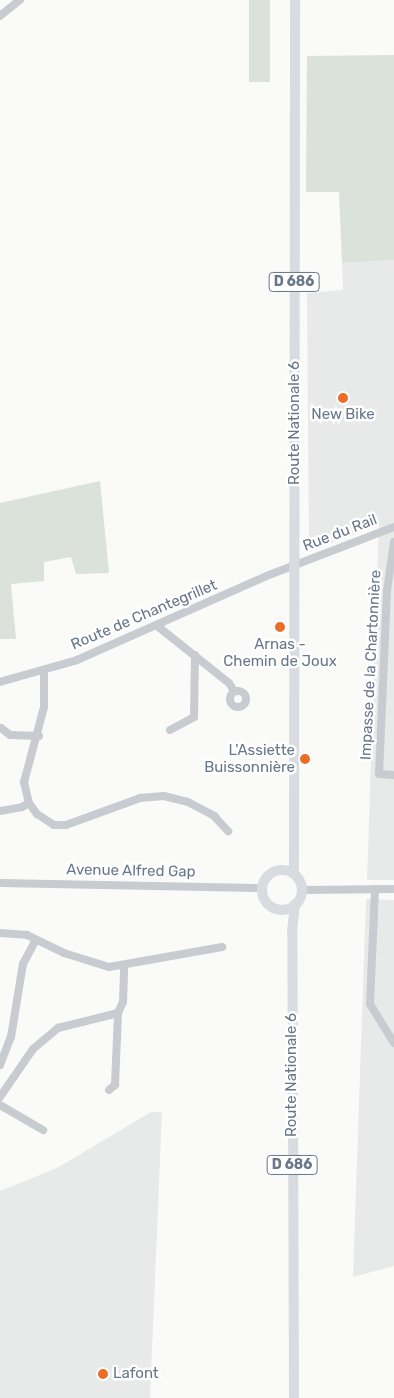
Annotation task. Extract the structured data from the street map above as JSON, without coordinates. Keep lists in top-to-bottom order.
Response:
{
  "streets": {
    "main road": ["D 686", "Route Nationale 6"],
    "street": [
      "Rue du Rail",
      "Route de Chantegrillet",
      "Impasse de la Chartonnière",
      "Avenue Alfred Gap"
    ]
  },
  "crossings": [
    ["Route Nationale 6", "Rue du Rail"],
    ["Route Nationale 6", "Route de Chantegrillet"],
    ["Route Nationale 6", "Avenue Alfred Gap"],
    ["Rue du Rail", "Route de Chantegrillet"]
  ],
  "places": [
    "New Bike",
    "Arnas - Chemin de Joux",
    "L'Assiette Buissonnière",
    "Lafont"
  ]
}
